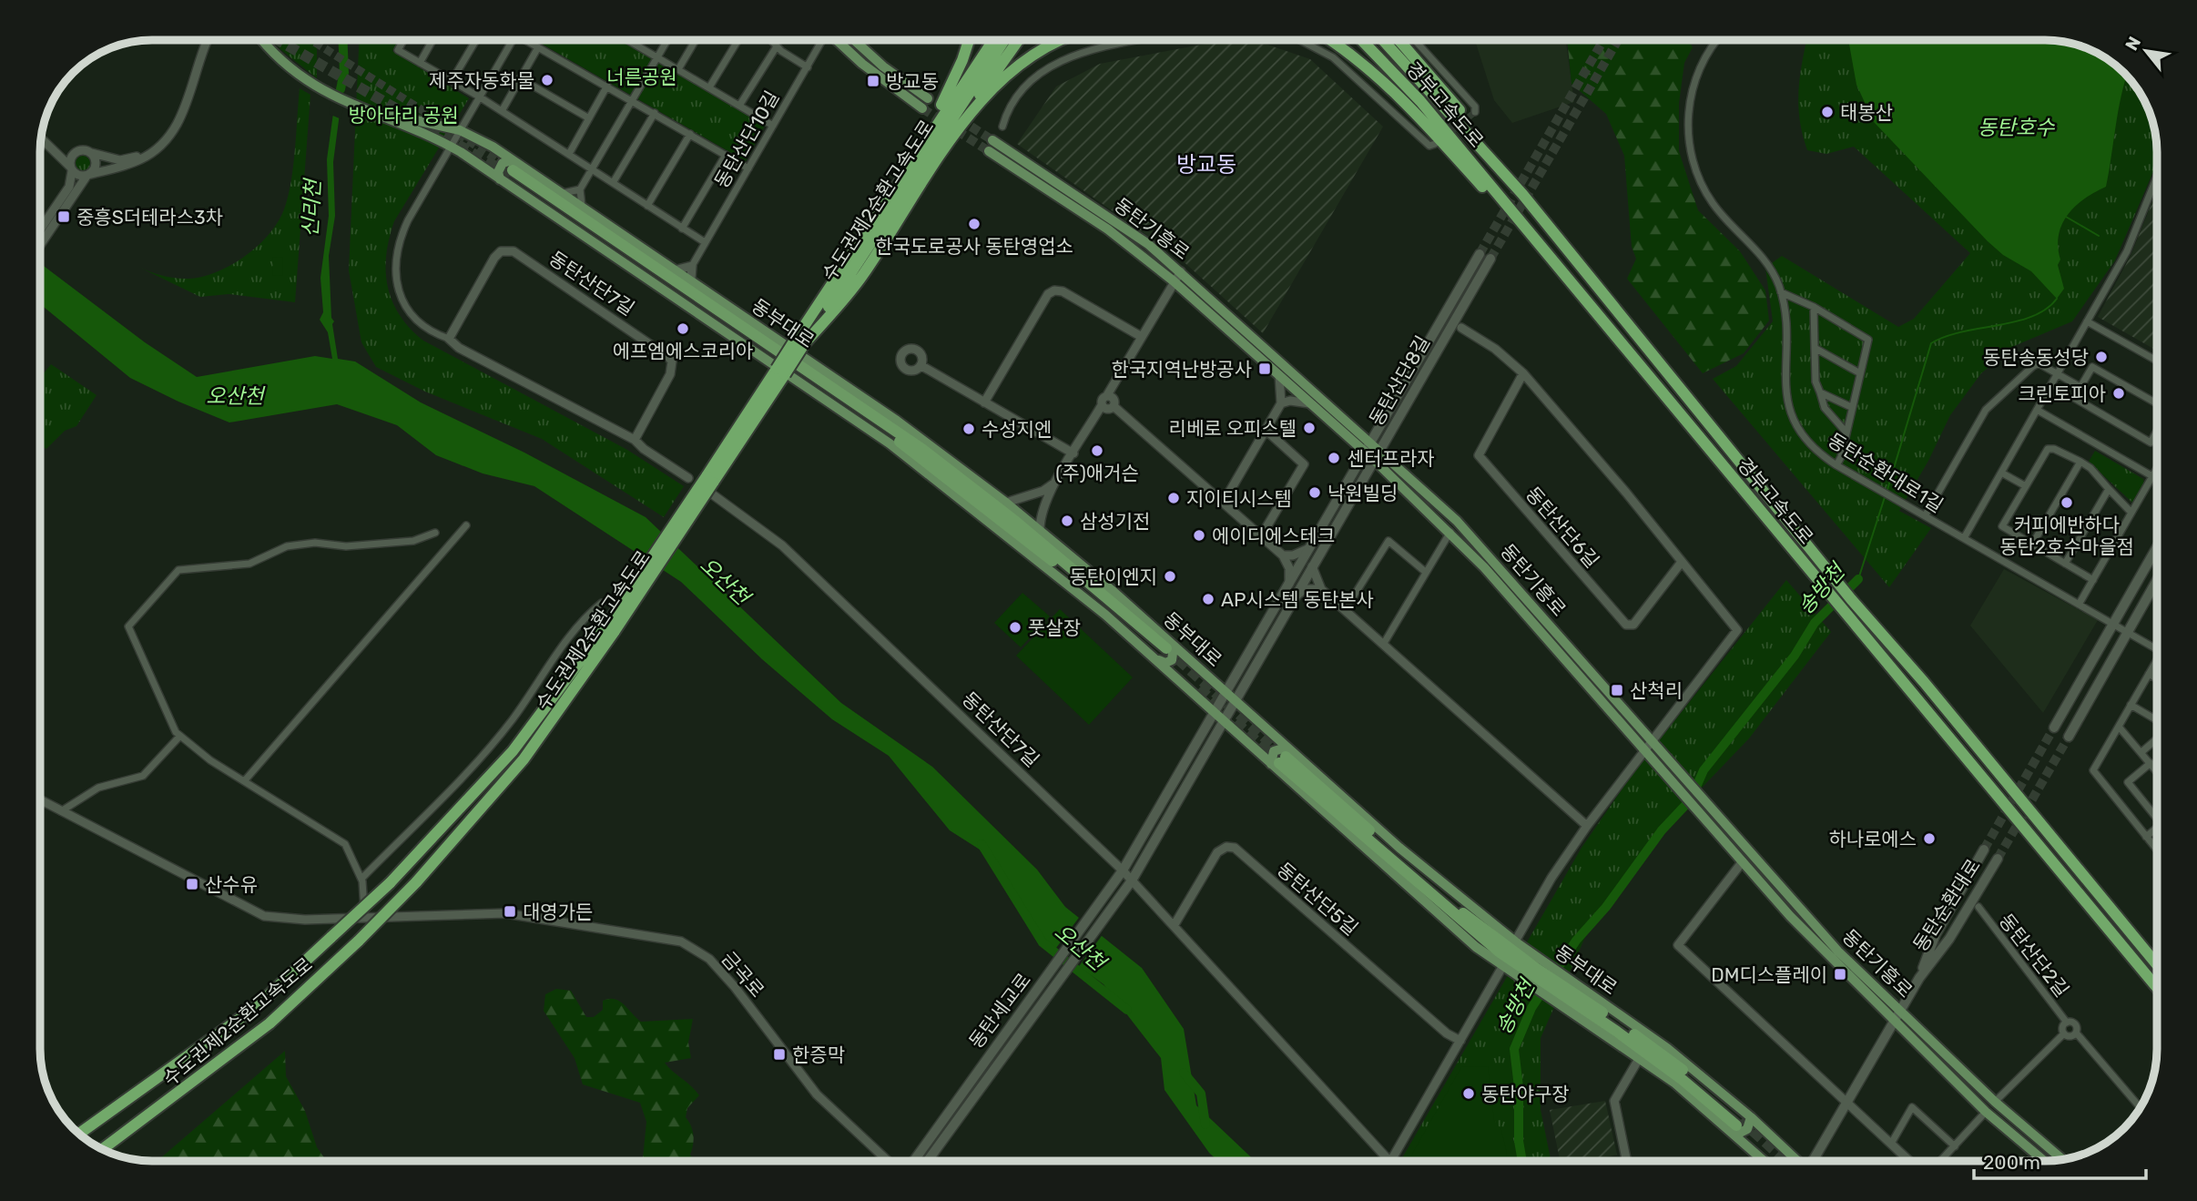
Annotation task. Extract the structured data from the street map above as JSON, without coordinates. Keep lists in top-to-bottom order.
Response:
{
  "streets": {
    "highway": ["경부고속도로", "수도권제2순환고속도로", "동부대로"],
    "main road": [
      "동탄기흥로",
      "동탄산단8길",
      "동탄순환대로",
      "동탄세교로"
    ],
    "street": [
      "동탄산단10길",
      "동탄산단7길",
      "동탄순환대로1길",
      "동탄산단6길",
      "동탄산단5길",
      "동탄산단2길",
      "금곡로"
    ]
  },
  "crossings": [
    ["수도권제2순환고속도로", "동탄산단7길"],
    ["동탄기흥로", "동탄산단8길"],
    ["동탄산단7길", "동탄세교로"],
    ["동부대로", "동탄산단8길"]
  ],
  "districts": ["방교동"],
  "water": [
    "동탄호수",
    "신리천",
    "오산천",
    "송방천"
  ],
  "parks": ["너른공원", "방아다리 공원"],
  "places": {
    "other": [
      "제주자동화물",
      "태봉산",
      "한국도로공사 동탄영업소",
      "에프엠에스코리아",
      "동탄송동성당",
      "크린토피아",
      "리베로 오피스텔",
      "수성지엔",
      "(주)애거슨",
      "센터프라자",
      "낙원빌딩",
      "지이티시스템",
      "커피에반하다 동탄2호수마을점",
      "삼성기전",
      "에이디에스테크",
      "동탄이엔지",
      "AP시스템 동탄본사",
      "풋살장",
      "하나로에스",
      "동탄야구장"
    ],
    "transit": [
      "방교동",
      "중흥S더테라스3차",
      "한국지역난방공사",
      "산척리",
      "산수유",
      "대영가든",
      "DM디스플레이",
      "한증막"
    ]
  },
  "scale_bar": "200 m",
  "north": "top left"
}
